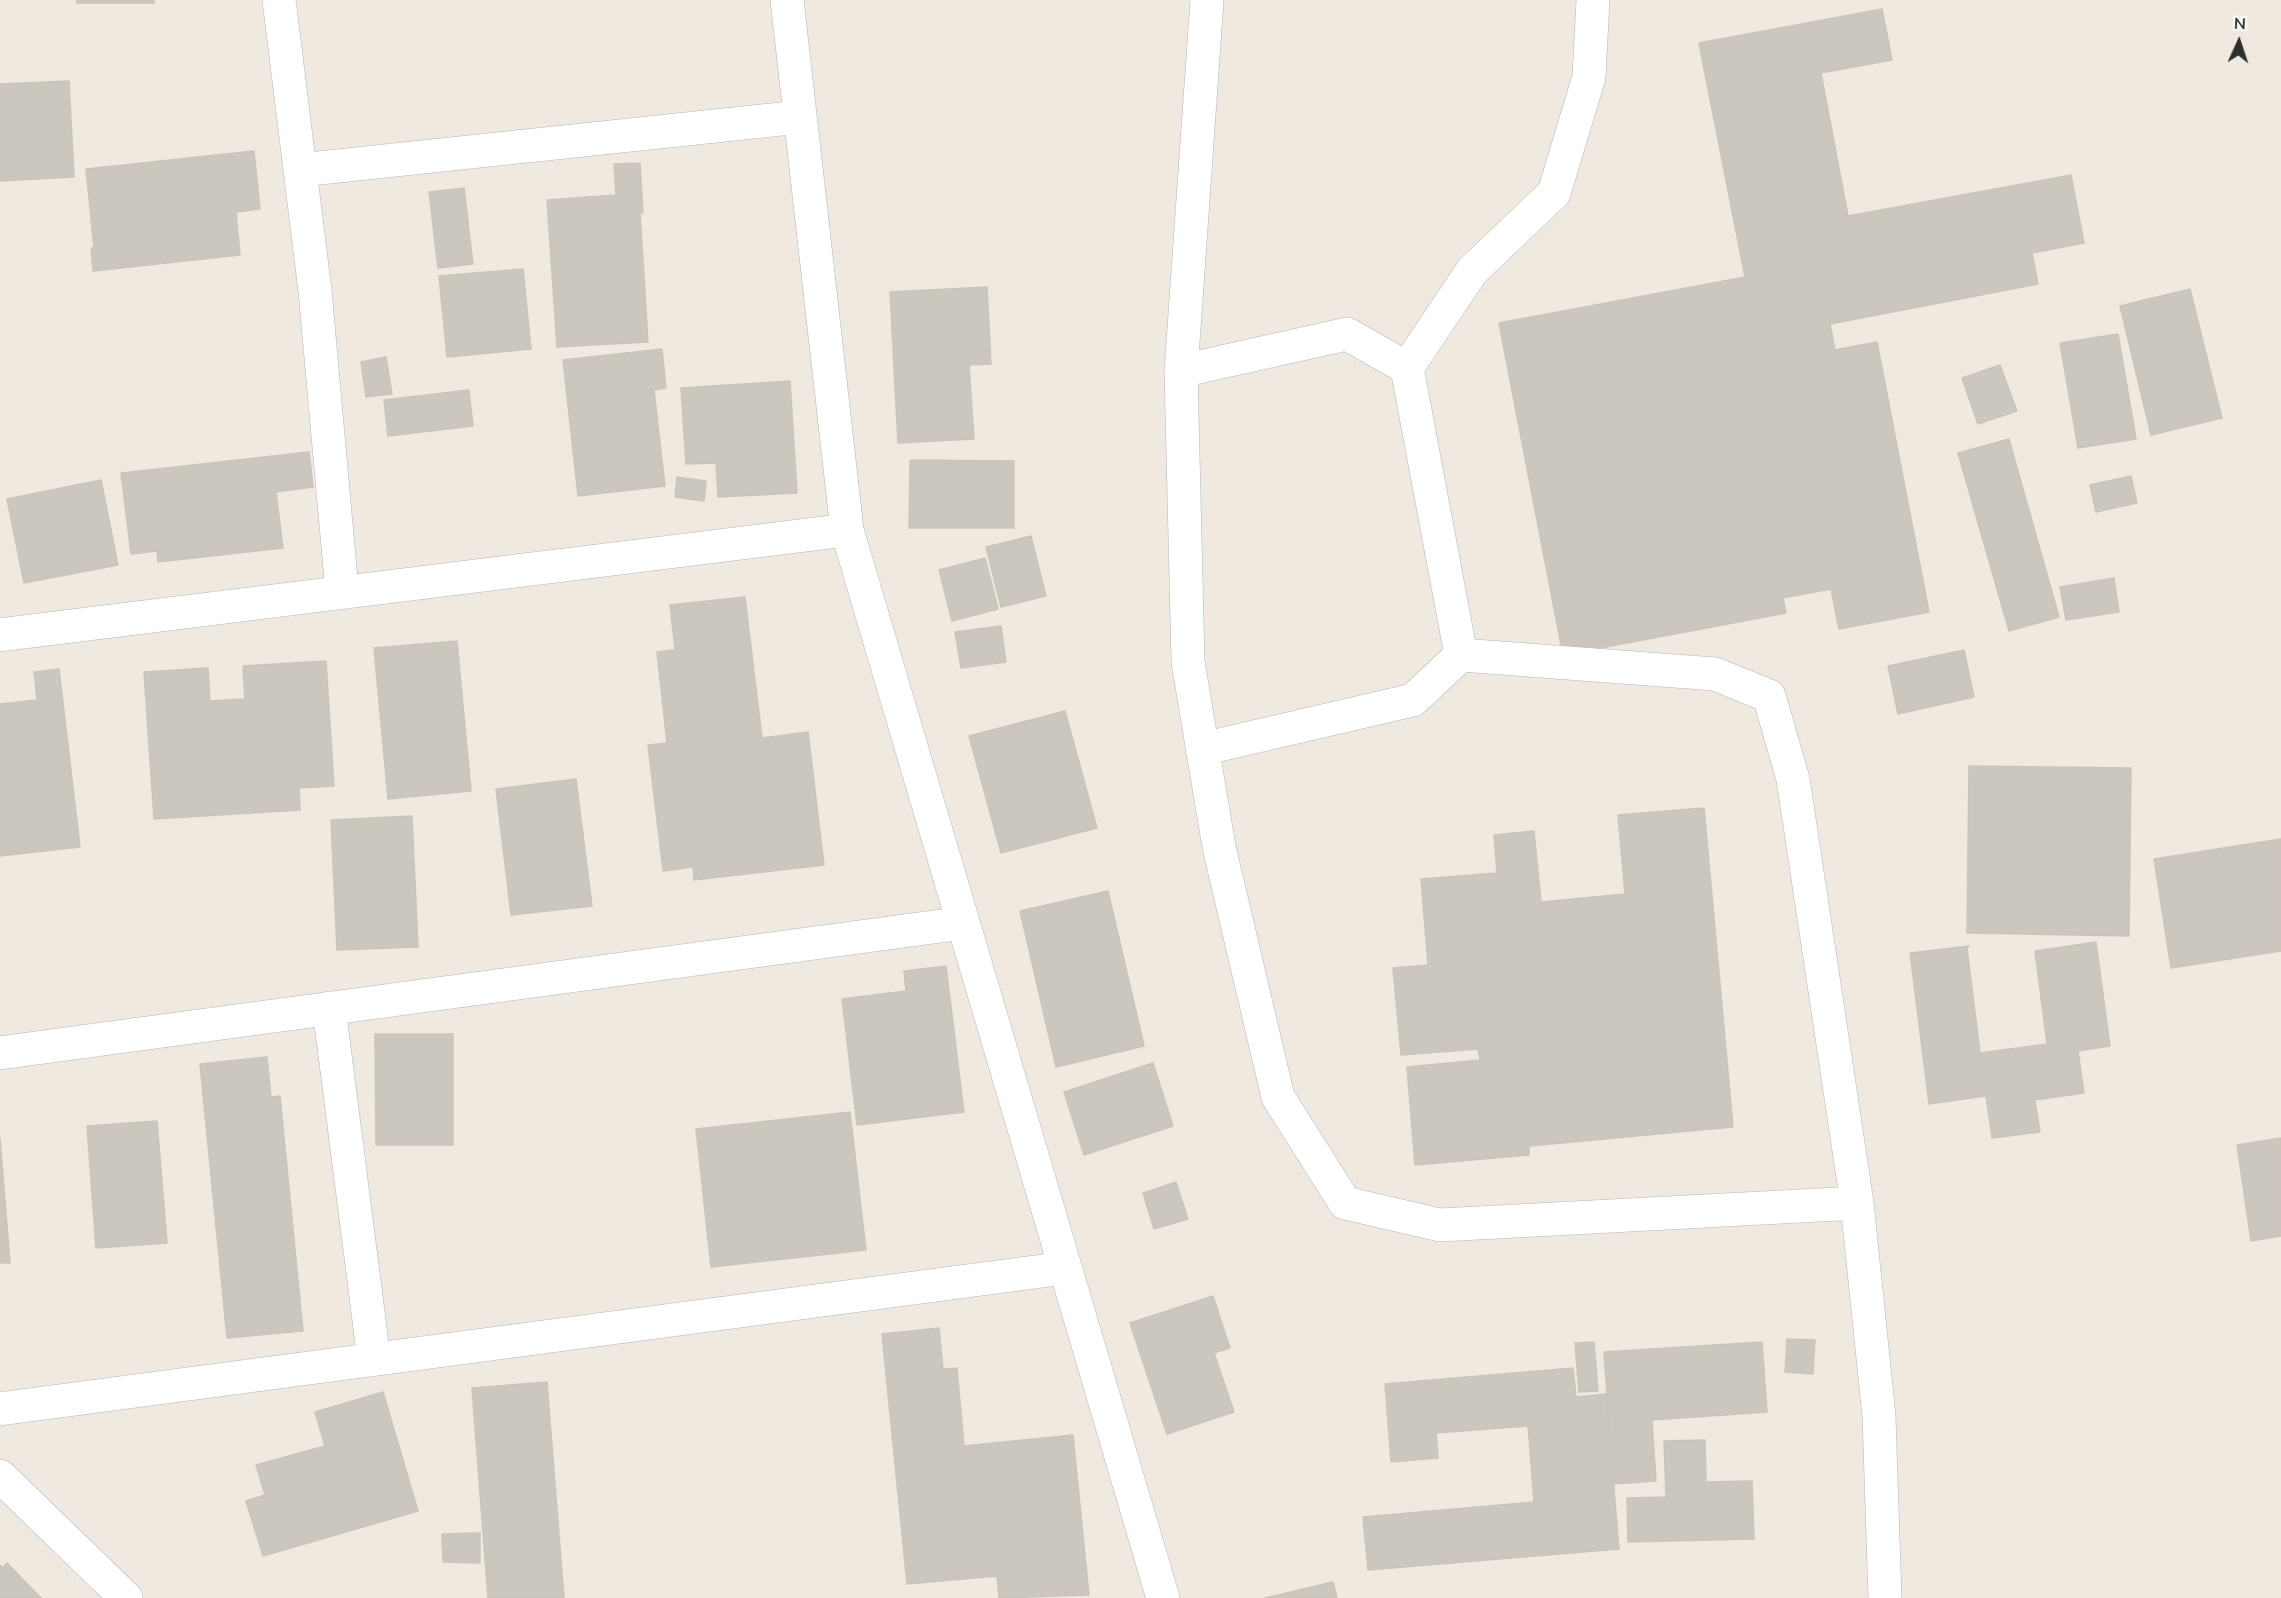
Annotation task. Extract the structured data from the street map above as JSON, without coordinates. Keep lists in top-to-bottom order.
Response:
{
  "north": "top"
}
